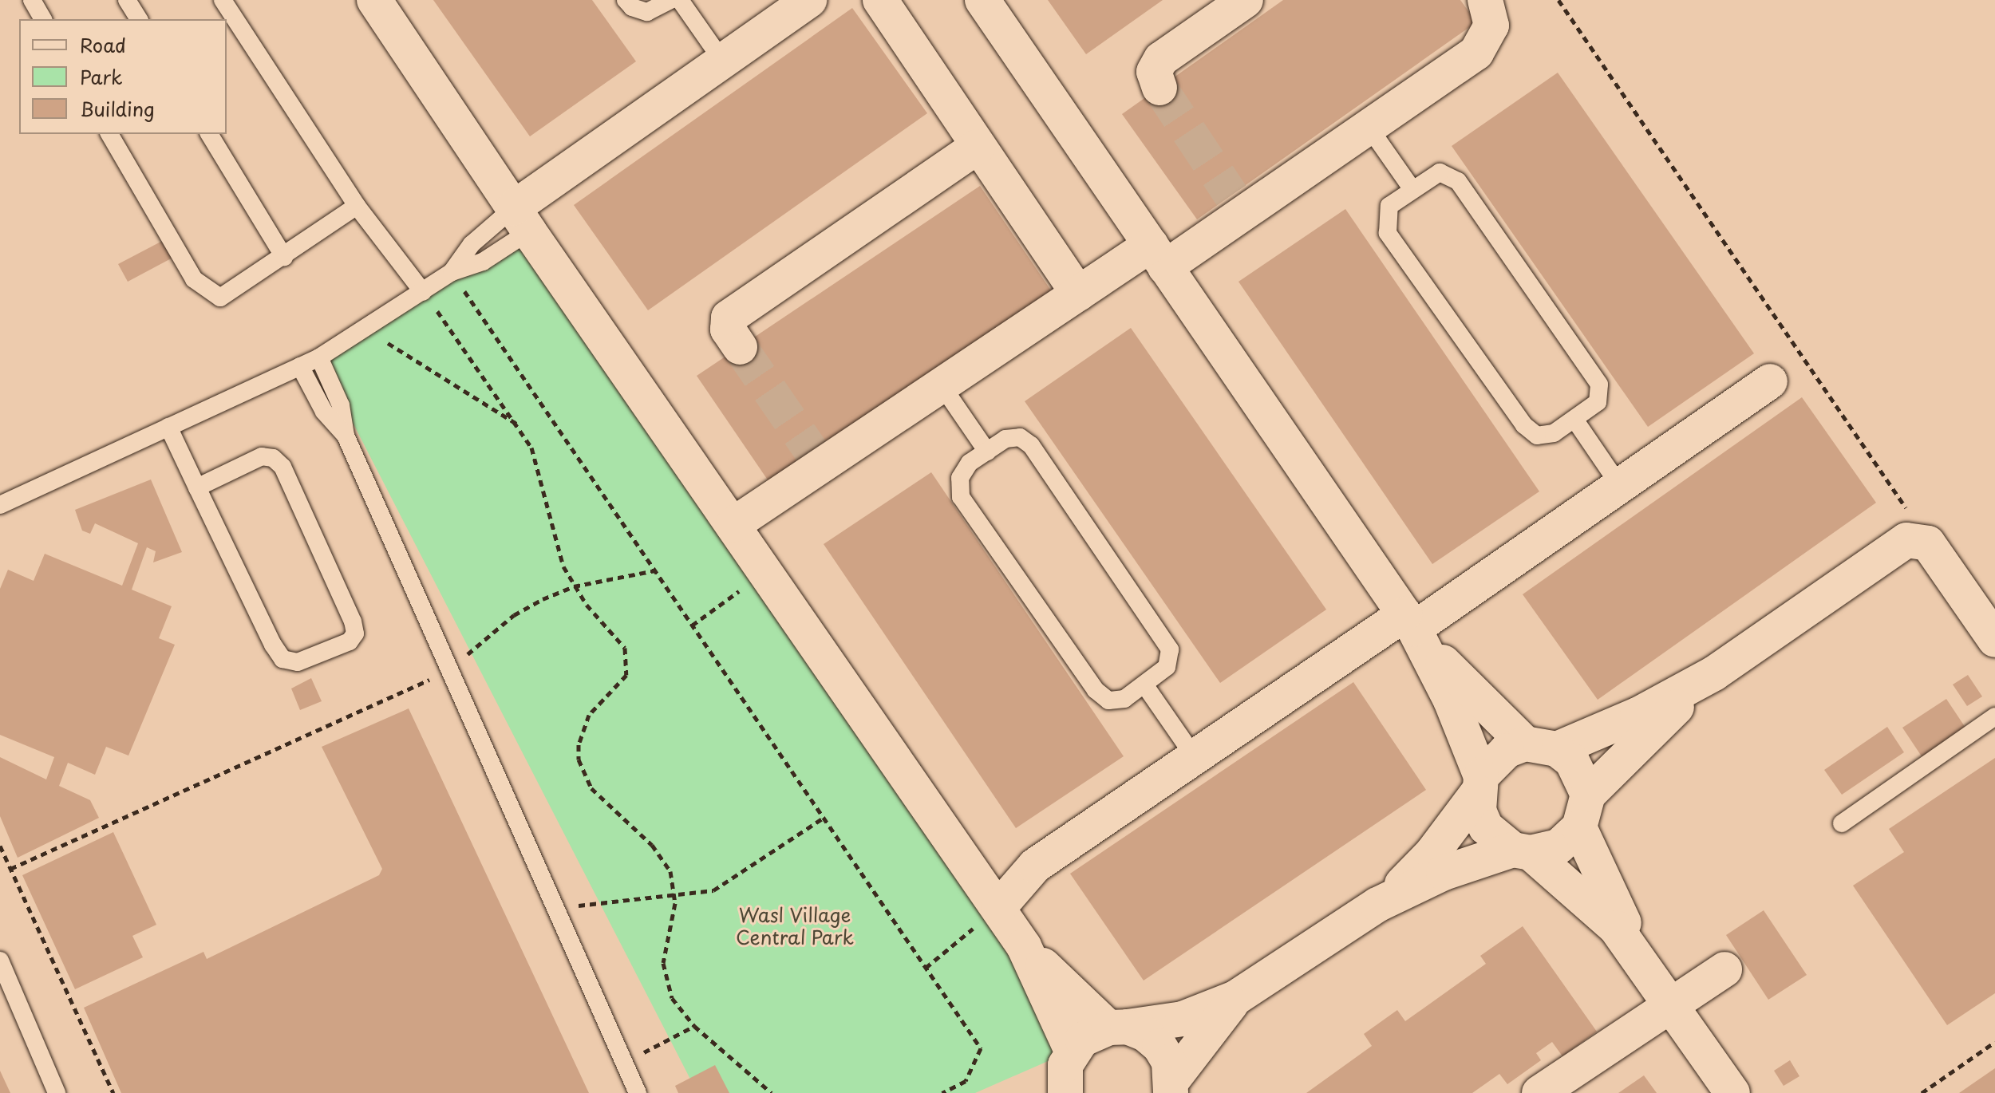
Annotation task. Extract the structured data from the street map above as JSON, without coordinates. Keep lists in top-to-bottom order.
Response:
{
  "parks": ["Wasl Village Central Park"],
  "legend": ["Road", "Park", "Building"]
}
